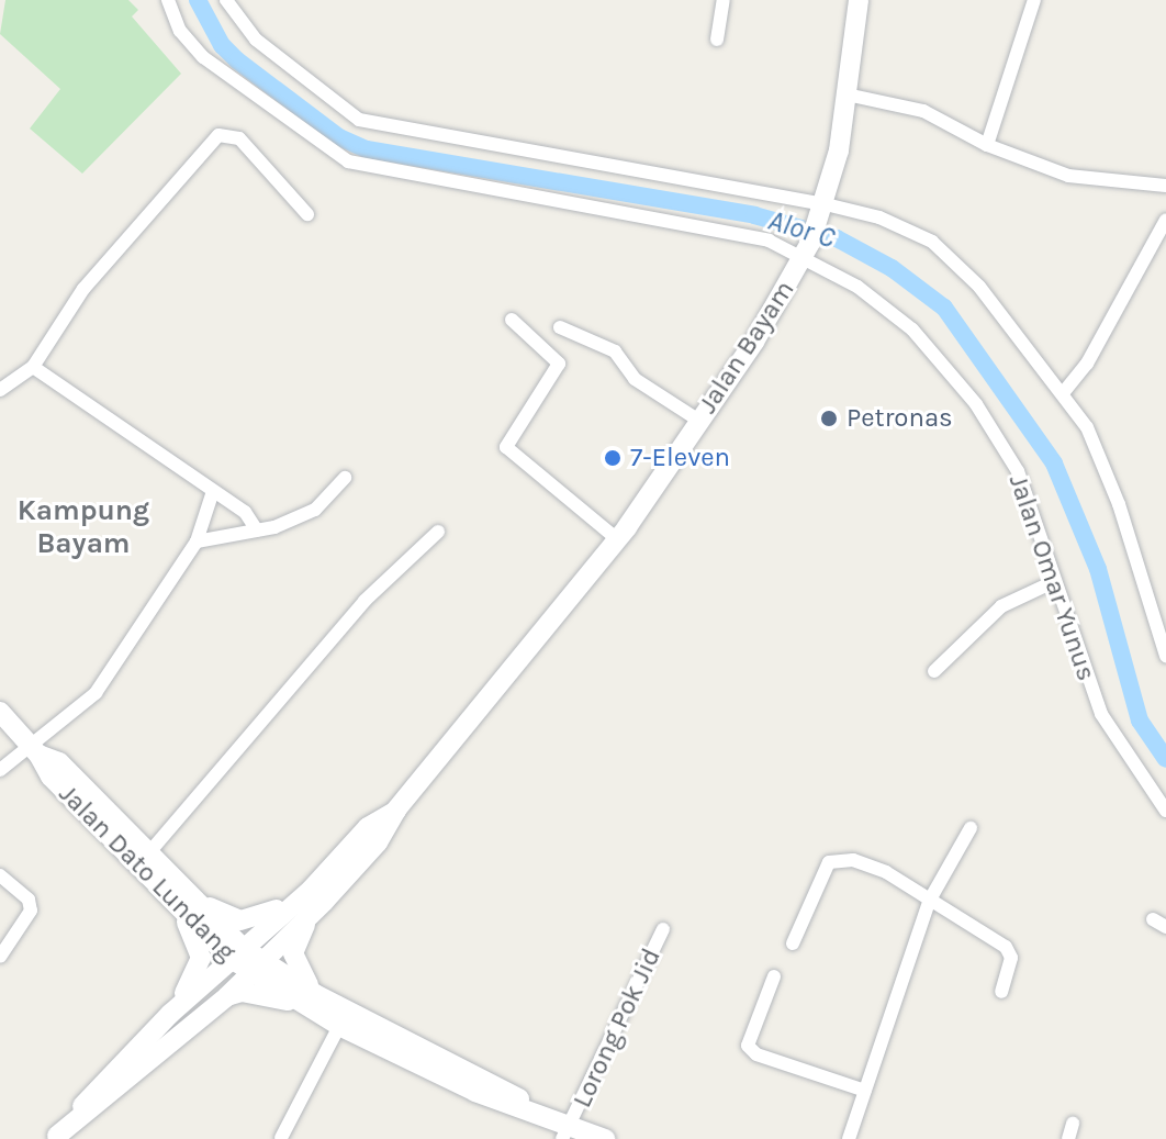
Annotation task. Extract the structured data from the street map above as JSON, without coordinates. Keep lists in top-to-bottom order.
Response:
{
  "streets": {
    "main road": ["Jalan Bayam", "Jalan Dato Lundang"],
    "street": ["Jalan Omar Yunus", "Lorong Pok Jid"]
  },
  "crossings": [
    ["Jalan Bayam", "Jalan Omar Yunus"],
    ["Jalan Bayam", "Jalan Dato Lundang"],
    ["Jalan Dato Lundang", "Lorong Pok Jid"]
  ],
  "districts": ["Kampung Bayam"],
  "water": ["Alor C"],
  "places": ["Petronas", "7-Eleven"]
}
